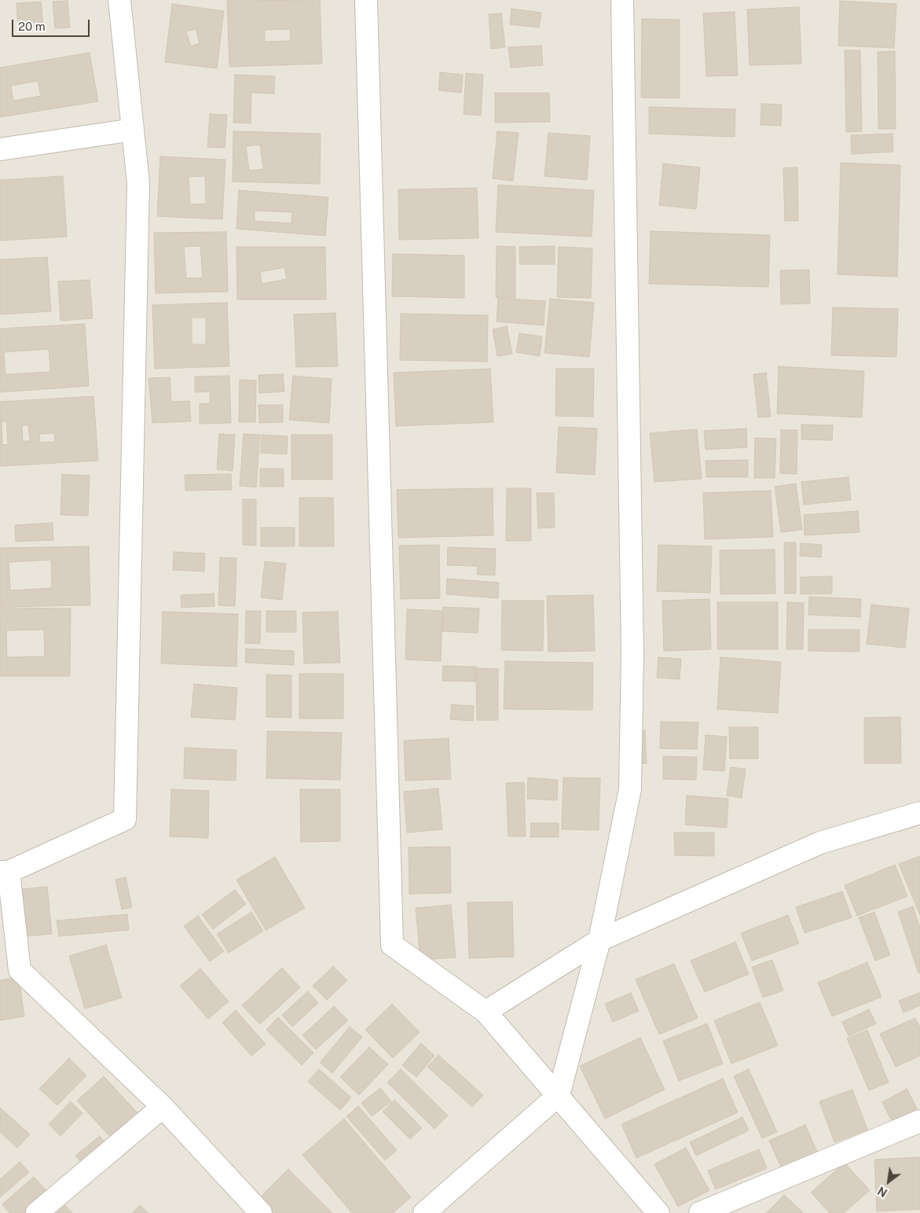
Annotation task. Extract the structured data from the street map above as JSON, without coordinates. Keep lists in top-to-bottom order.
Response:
{
  "scale_bar": "20 m",
  "north": "bottom left"
}
